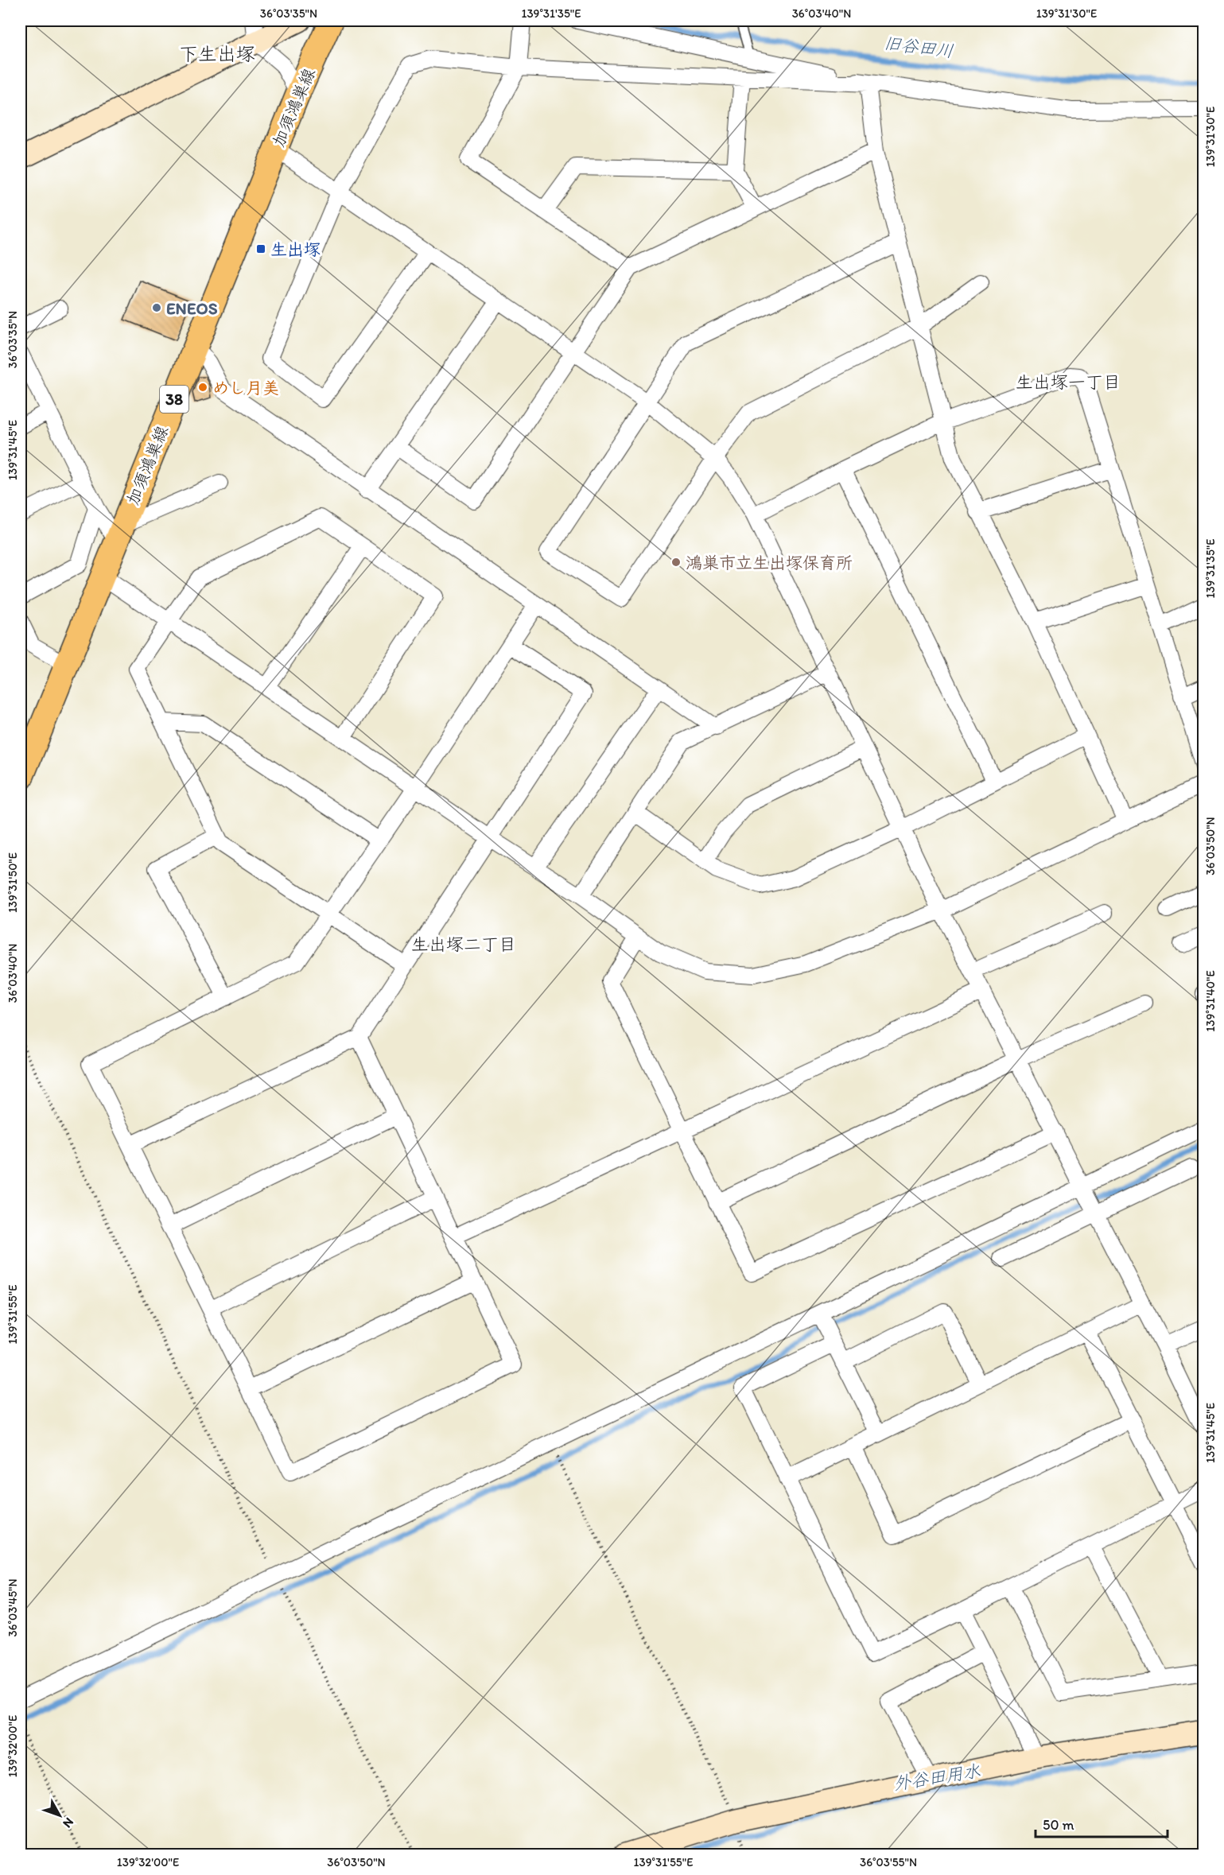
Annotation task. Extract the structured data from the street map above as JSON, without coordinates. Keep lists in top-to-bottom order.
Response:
{
  "streets": {
    "main road": ["加須鴻巣線", "38"]
  },
  "districts": ["下生出塚", "生出塚一丁目", "生出塚二丁目"],
  "water": ["旧谷田川", "外谷田用水"],
  "places": {
    "transit": ["生出塚"],
    "other": ["ENEOS", "めし月美", "鴻巣市立生出塚保育所"]
  },
  "scale_bar": "50 m",
  "north": "bottom right",
  "coordinates": [
    "36°03'35\"N",
    "139°31'35\"E",
    "36°03'40\"N",
    "139°31'30\"E",
    "139°31'45\"E",
    "36°03'50\"N",
    "139°31'50\"E",
    "139°31'40\"E",
    "139°31'55\"E",
    "36°03'45\"N",
    "139°32'00\"E",
    "36°03'55\"N"
  ]
}
